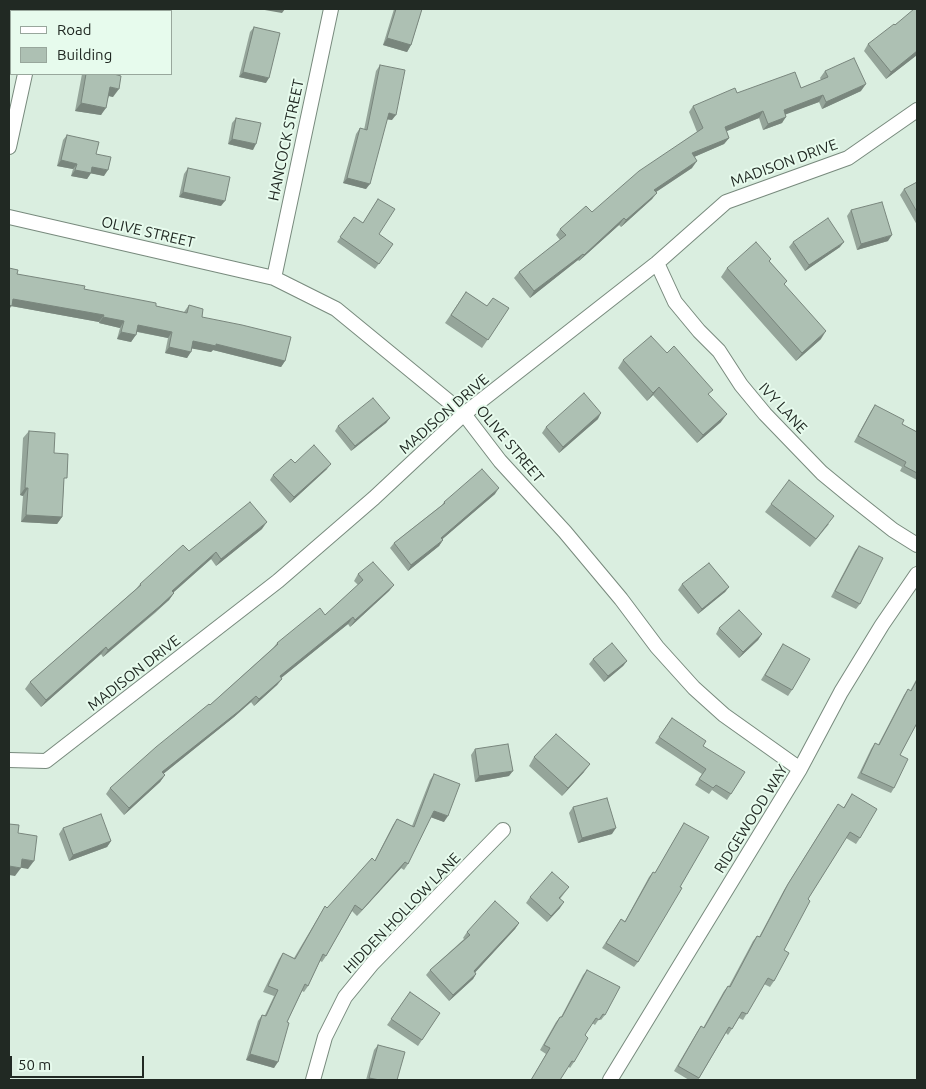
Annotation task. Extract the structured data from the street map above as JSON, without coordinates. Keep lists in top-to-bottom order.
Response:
{
  "streets": {
    "street": [
      "HANCOCK STREET",
      "MADISON DRIVE",
      "OLIVE STREET",
      "IVY LANE",
      "RIDGEWOOD WAY",
      "HIDDEN HOLLOW LANE"
    ]
  },
  "crossings": [
    ["HANCOCK STREET", "OLIVE STREET"],
    ["MADISON DRIVE", "OLIVE STREET"],
    ["MADISON DRIVE", "IVY LANE"],
    ["OLIVE STREET", "RIDGEWOOD WAY"]
  ],
  "legend": ["Road", "Building"],
  "scale_bar": "50 m"
}
